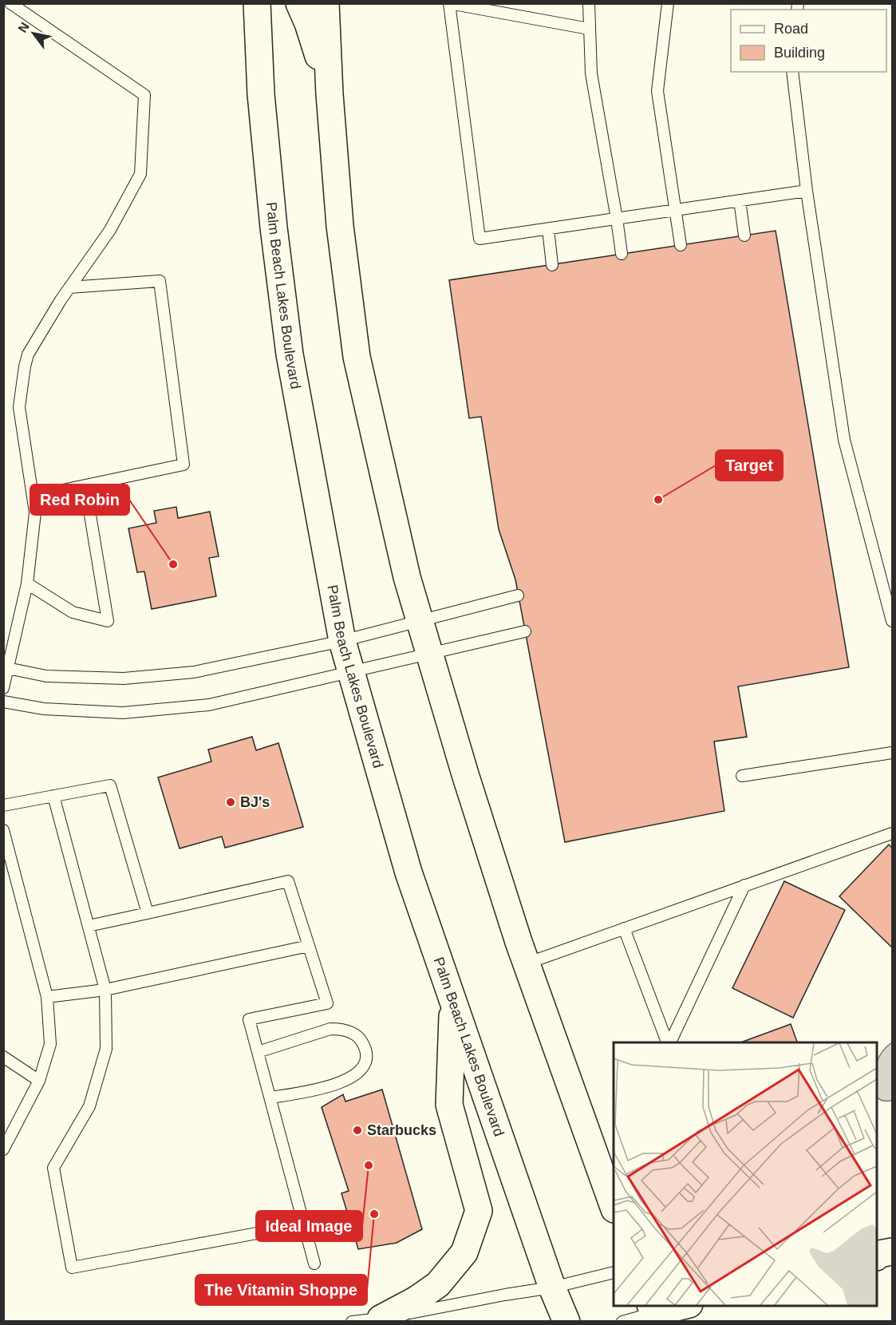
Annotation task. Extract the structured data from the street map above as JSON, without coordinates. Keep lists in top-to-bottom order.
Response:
{
  "streets": {
    "main road": ["Palm Beach Lakes Boulevard"]
  },
  "places": [
    "Target",
    "Red Robin",
    "BJ's",
    "Starbucks",
    "Ideal Image",
    "The Vitamin Shoppe"
  ],
  "legend": ["Road", "Building"],
  "north": "top left"
}
